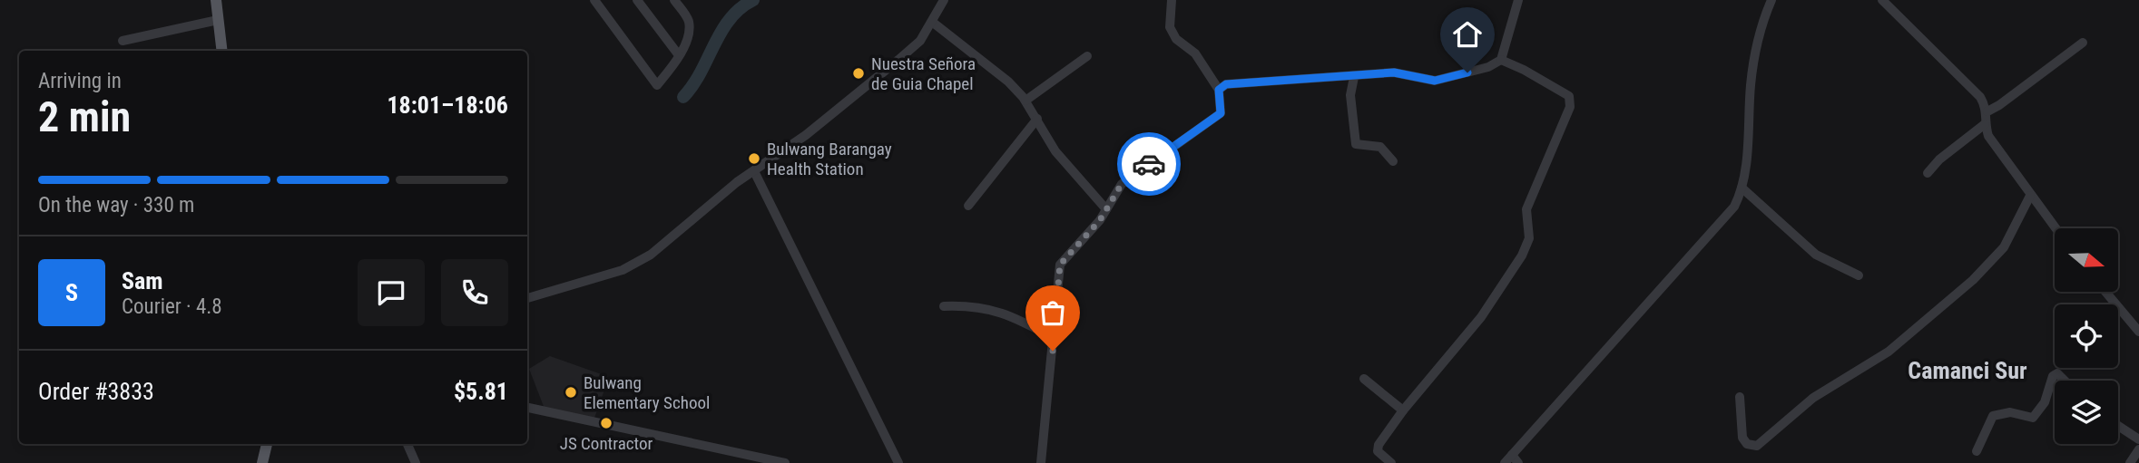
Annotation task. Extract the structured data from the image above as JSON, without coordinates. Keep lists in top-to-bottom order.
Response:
{
  "districts": ["Camanci Sur"],
  "places": [
    "Nuestra Señora de Guia Chapel",
    "Bulwang Barangay Health Station",
    "Bulwang Elementary School",
    "JS Contractor"
  ],
  "north": "right",
  "page": {
    "heading": ["2 min", "Arriving in", "18:01–18:06"],
    "panel": [
      "Sam",
      "Courier · 4.8",
      "Order #3833",
      "$5.81"
    ],
    "bar": "On the way · 330 m",
    "round": "S"
  }
}
